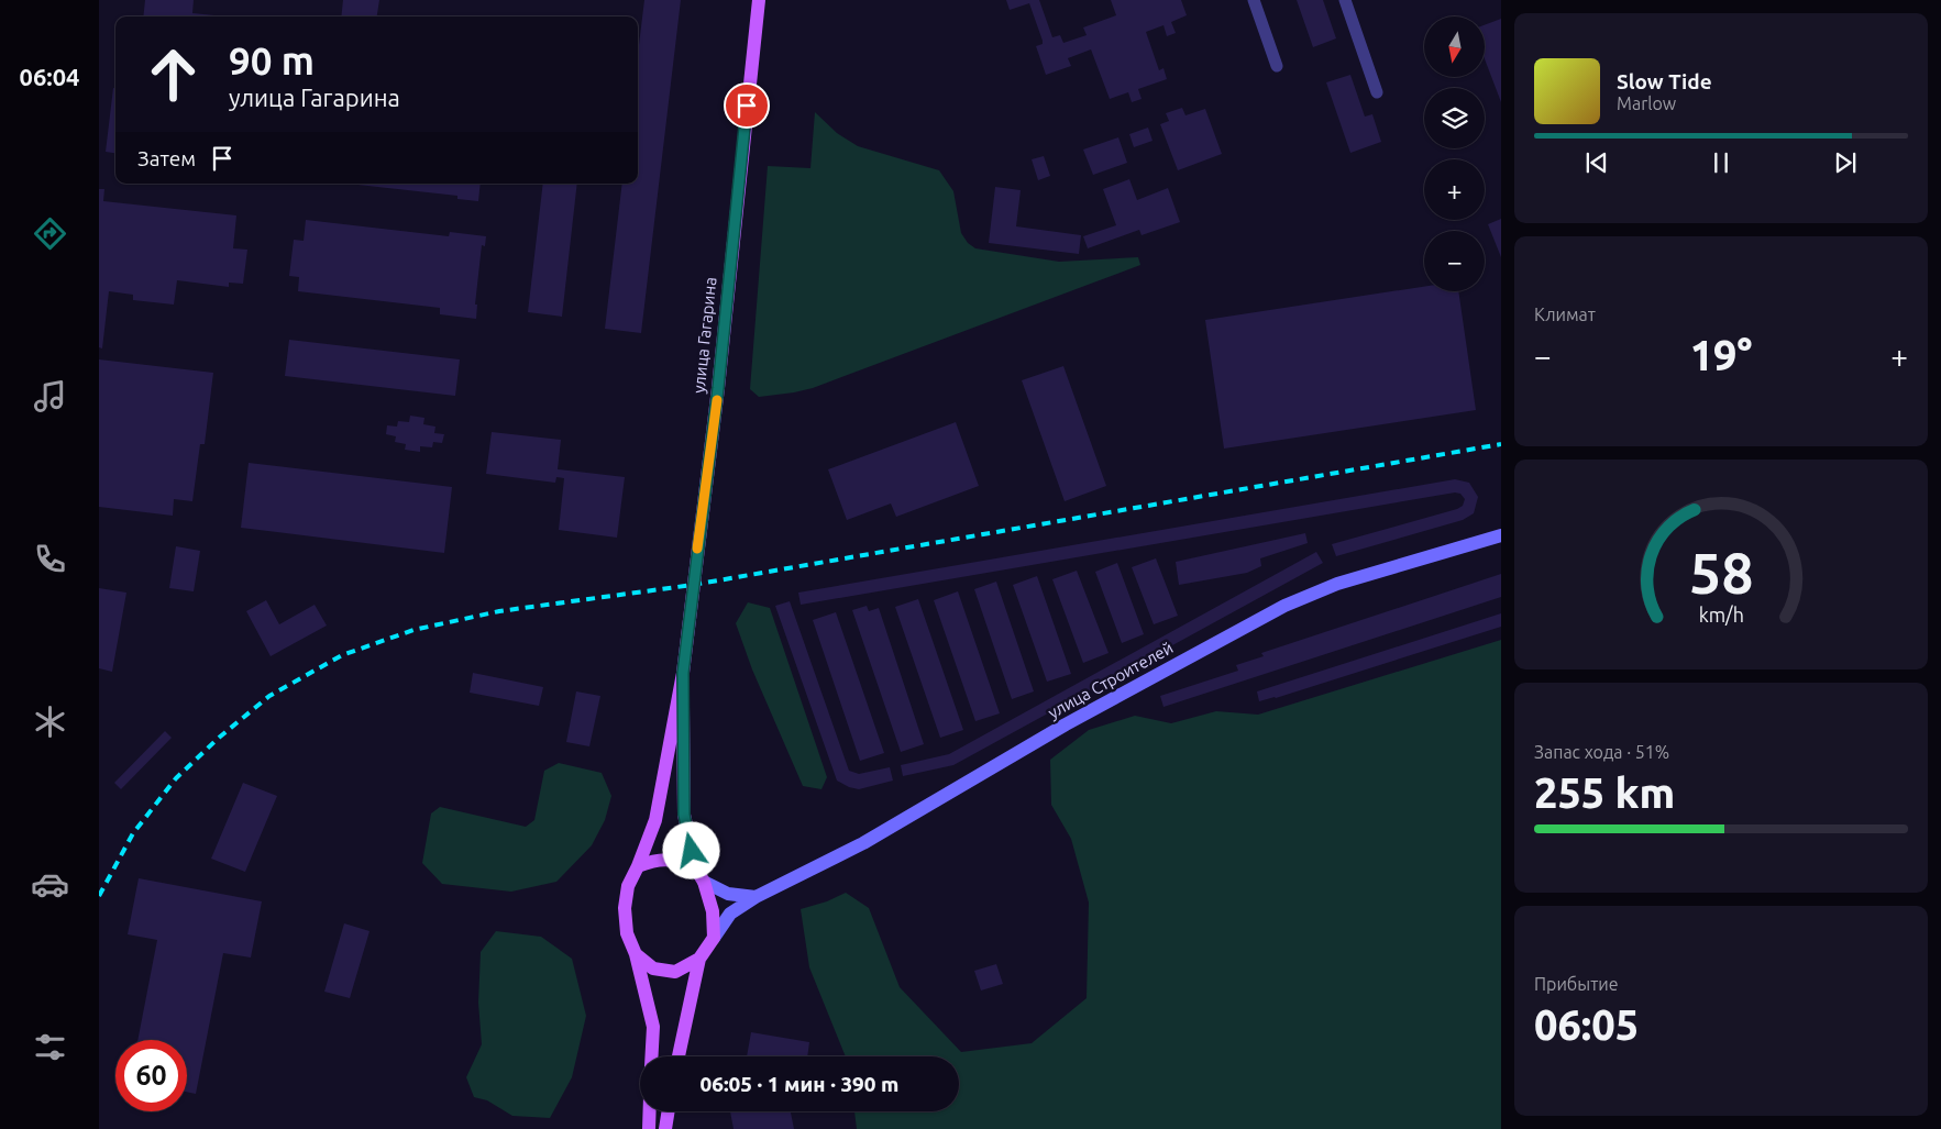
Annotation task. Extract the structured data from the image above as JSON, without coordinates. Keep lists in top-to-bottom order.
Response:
{
  "streets": {
    "main road": ["улица Гагарина", "улица Строителей"]
  },
  "north": "bottom",
  "page": {
    "tabs": "06:04",
    "map_buttons": ["+", "−"],
    "turn": ["90 m", "улица Гагарина"],
    "song": ["Slow Tide", "Marlow"],
    "then": "Затем",
    "tile": [
      "Климат",
      ["Запас хода · 51%", "255 km"],
      ["Прибытие", "06:05"]
    ],
    "heat": ["−", "19°", "+"],
    "limit": "60",
    "trip": "06:05 · 1 мин · 390 m",
    "gauge": ["58", "km/h"]
  }
}
